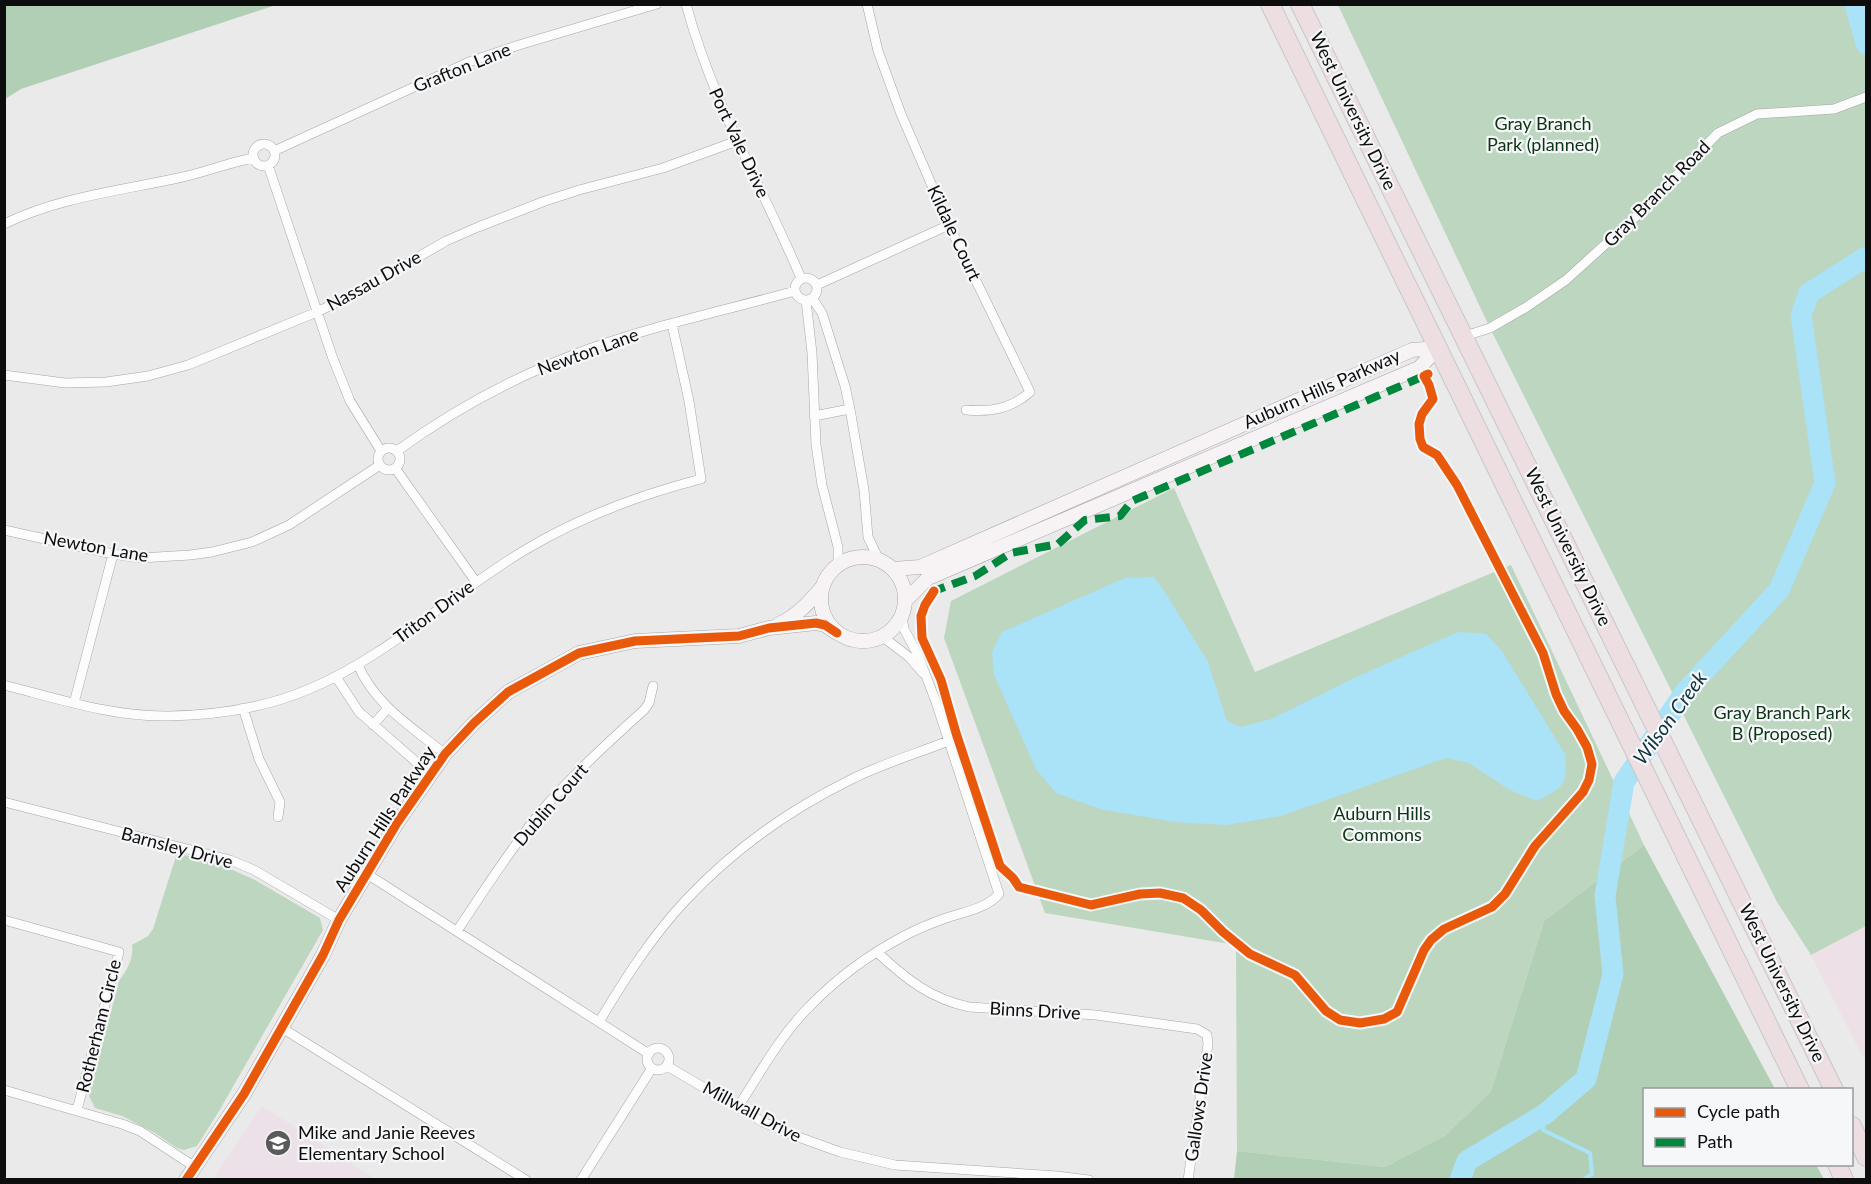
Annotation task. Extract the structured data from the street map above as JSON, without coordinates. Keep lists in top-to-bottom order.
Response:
{
  "streets": {
    "highway": ["West University Drive"],
    "street": [
      "Grafton Lane",
      "Port Vale Drive",
      "Gray Branch Road",
      "Kildale Court",
      "Nassau Drive",
      "Newton Lane",
      "Auburn Hills Parkway",
      "Triton Drive",
      "Dublin Court",
      "Barnsley Drive",
      "Binns Drive",
      "Rotherham Circle",
      "Gallows Drive",
      "Millwall Drive"
    ]
  },
  "crossings": [
    ["West University Drive", "Gray Branch Road"],
    ["West University Drive", "Auburn Hills Parkway"],
    ["Port Vale Drive", "Nassau Drive"],
    ["Port Vale Drive", "Newton Lane"],
    ["Newton Lane", "Triton Drive"],
    ["Auburn Hills Parkway", "Barnsley Drive"],
    ["Auburn Hills Parkway", "Millwall Drive"],
    ["Dublin Court", "Millwall Drive"],
    ["Binns Drive", "Gallows Drive"]
  ],
  "water": ["Wilson Creek"],
  "parks": ["Gray Branch Park (planned)", "Gray Branch Park B (Proposed)", "Auburn Hills Commons"],
  "places": {
    "school or university": ["Mike and Janie Reeves Elementary School"]
  },
  "legend": ["Cycle path", "Path"]
}
